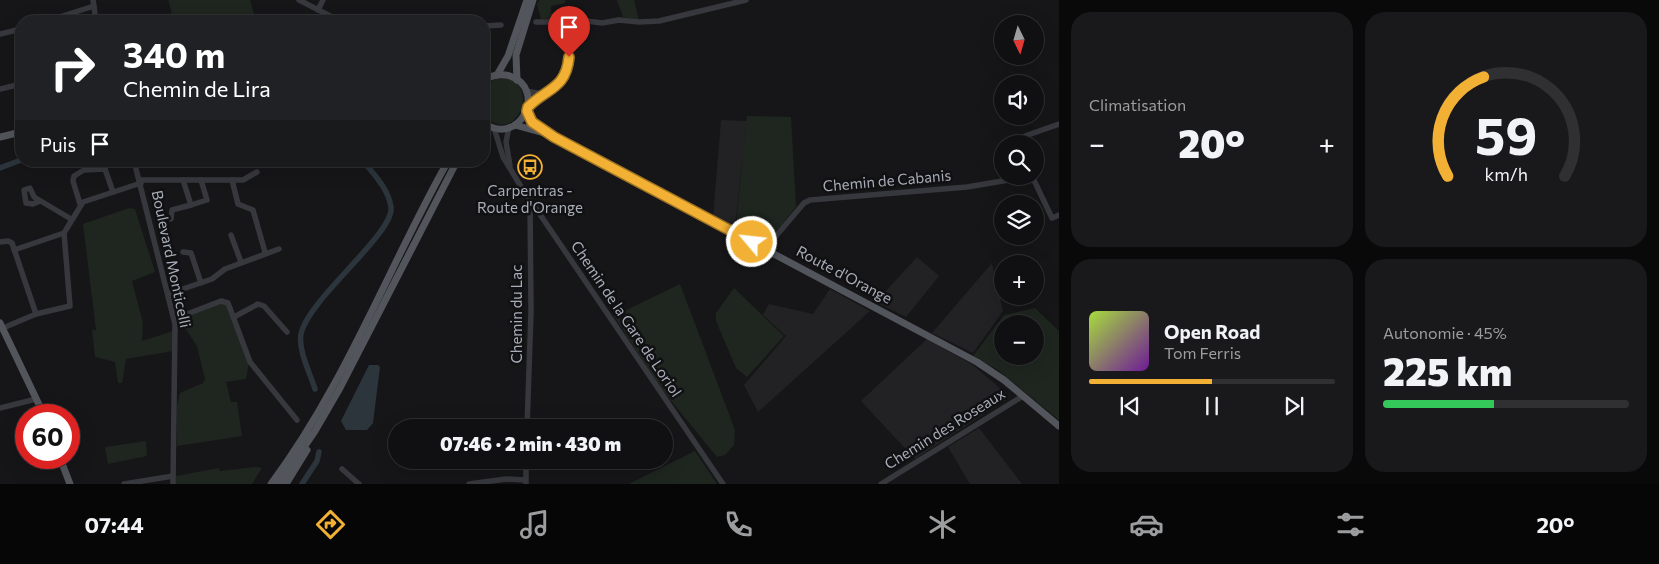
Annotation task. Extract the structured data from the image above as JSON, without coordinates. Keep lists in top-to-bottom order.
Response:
{
  "streets": {
    "main road": ["Route d'Orange"],
    "street": [
      "Chemin de Cabanis",
      "Boulevard Monticelli",
      "Chemin du Lac",
      "Chemin de la Gare de Loriol",
      "Chemin des Roseaux"
    ]
  },
  "crossings": [
    ["Chemin de Cabanis", "Route d'Orange"],
    ["Route d'Orange", "Chemin de la Gare de Loriol"],
    ["Route d'Orange", "Chemin des Roseaux"],
    ["Chemin du Lac", "Chemin de la Gare de Loriol"]
  ],
  "places": {
    "bus stop": ["Carpentras - Route d'Orange"]
  },
  "north": "bottom",
  "page": {
    "tile": [
      "Climatisation",
      ["Autonomie · 45%", "225 km"]
    ],
    "map_buttons": ["+", "−"],
    "turn": ["340 m", "Chemin de Lira"],
    "then": "Puis",
    "heat": ["−", "20°", "+"],
    "song": ["Open Road", "Tom Ferris"],
    "limit": "60",
    "trip": "07:46 · 2 min · 430 m",
    "tabs": ["07:44", "20°"],
    "gauge": ["59", "km/h"]
  }
}
